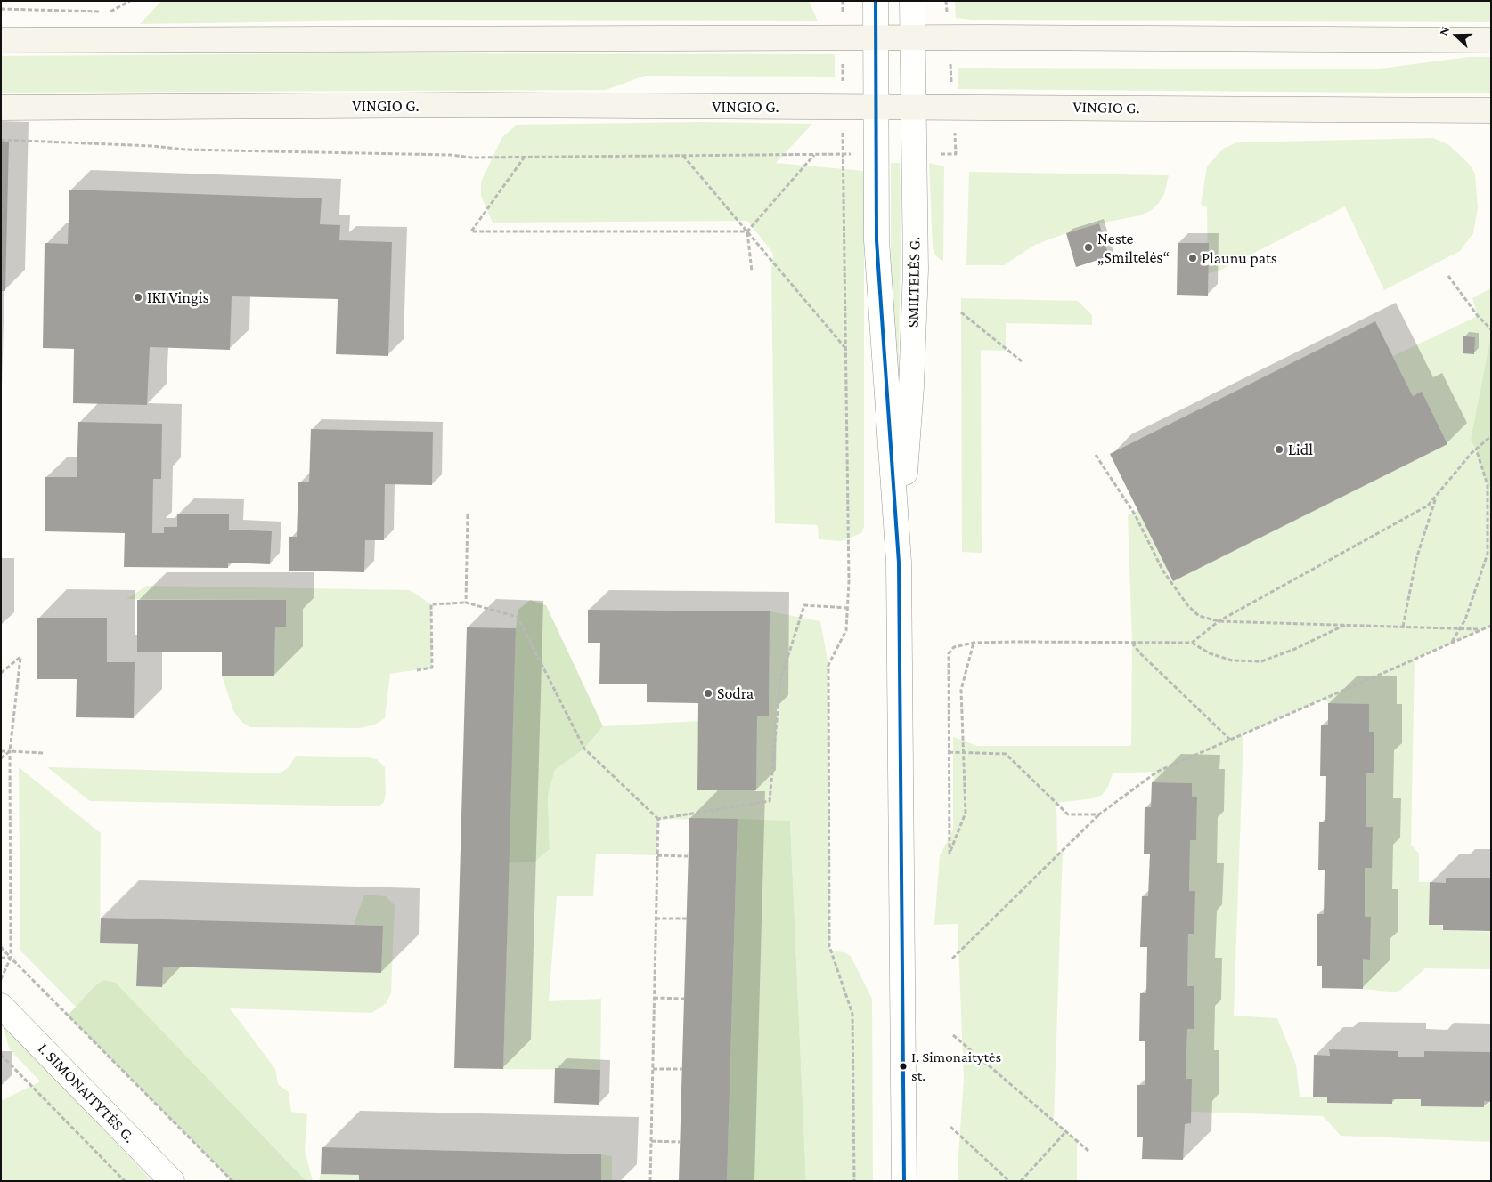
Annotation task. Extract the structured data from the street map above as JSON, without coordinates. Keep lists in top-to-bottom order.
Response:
{
  "streets": {
    "main road": ["VINGIO G."],
    "street": ["SMILTELĖS G.", "I. SIMONAITYTĖS G."]
  },
  "crossings": [
    ["VINGIO G.", "SMILTELĖS G."]
  ],
  "places": [
    "Neste „Smiltelės“",
    "Plaunu pats",
    "IKI Vingis",
    "Lidl",
    "Sodra",
    "I. Simonaitytės st."
  ],
  "north": "left"
}
